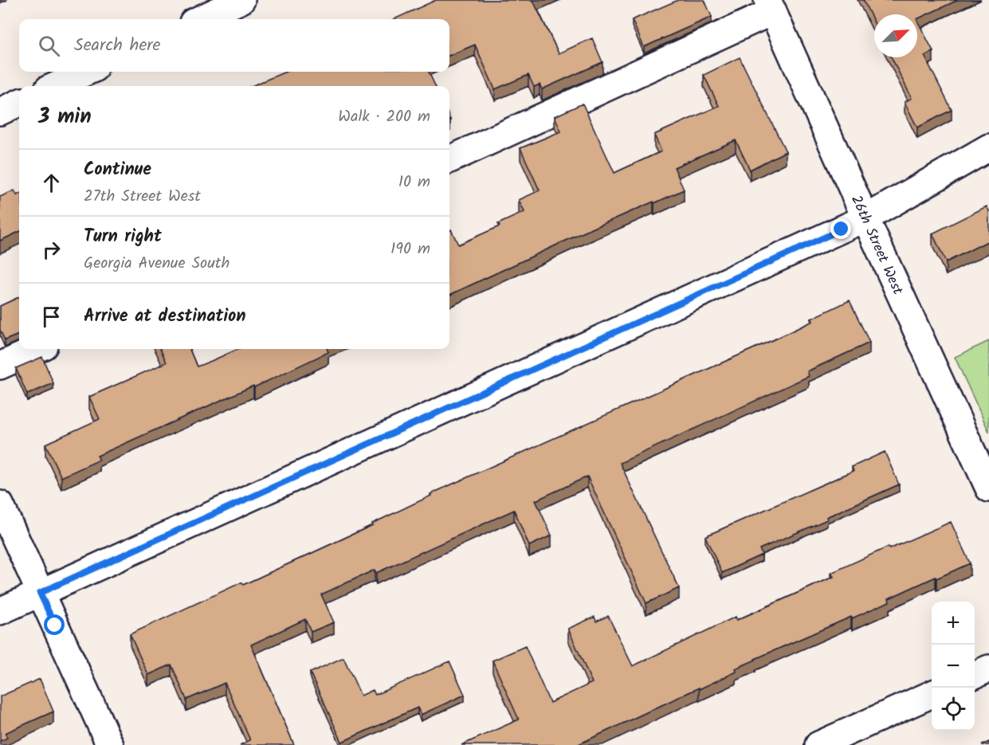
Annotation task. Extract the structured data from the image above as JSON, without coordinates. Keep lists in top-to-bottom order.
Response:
{
  "streets": {
    "street": ["26th Street West"]
  },
  "north": "top right",
  "page": {
    "search": "Search here",
    "heading": ["3 min", "Walk · 200 m"],
    "list": [
      ["Continue", "27th Street West", "10 m"],
      ["Turn right", "Georgia Avenue South", "190 m"],
      "Arrive at destination"
    ],
    "map_buttons": ["+", "−"]
  }
}
